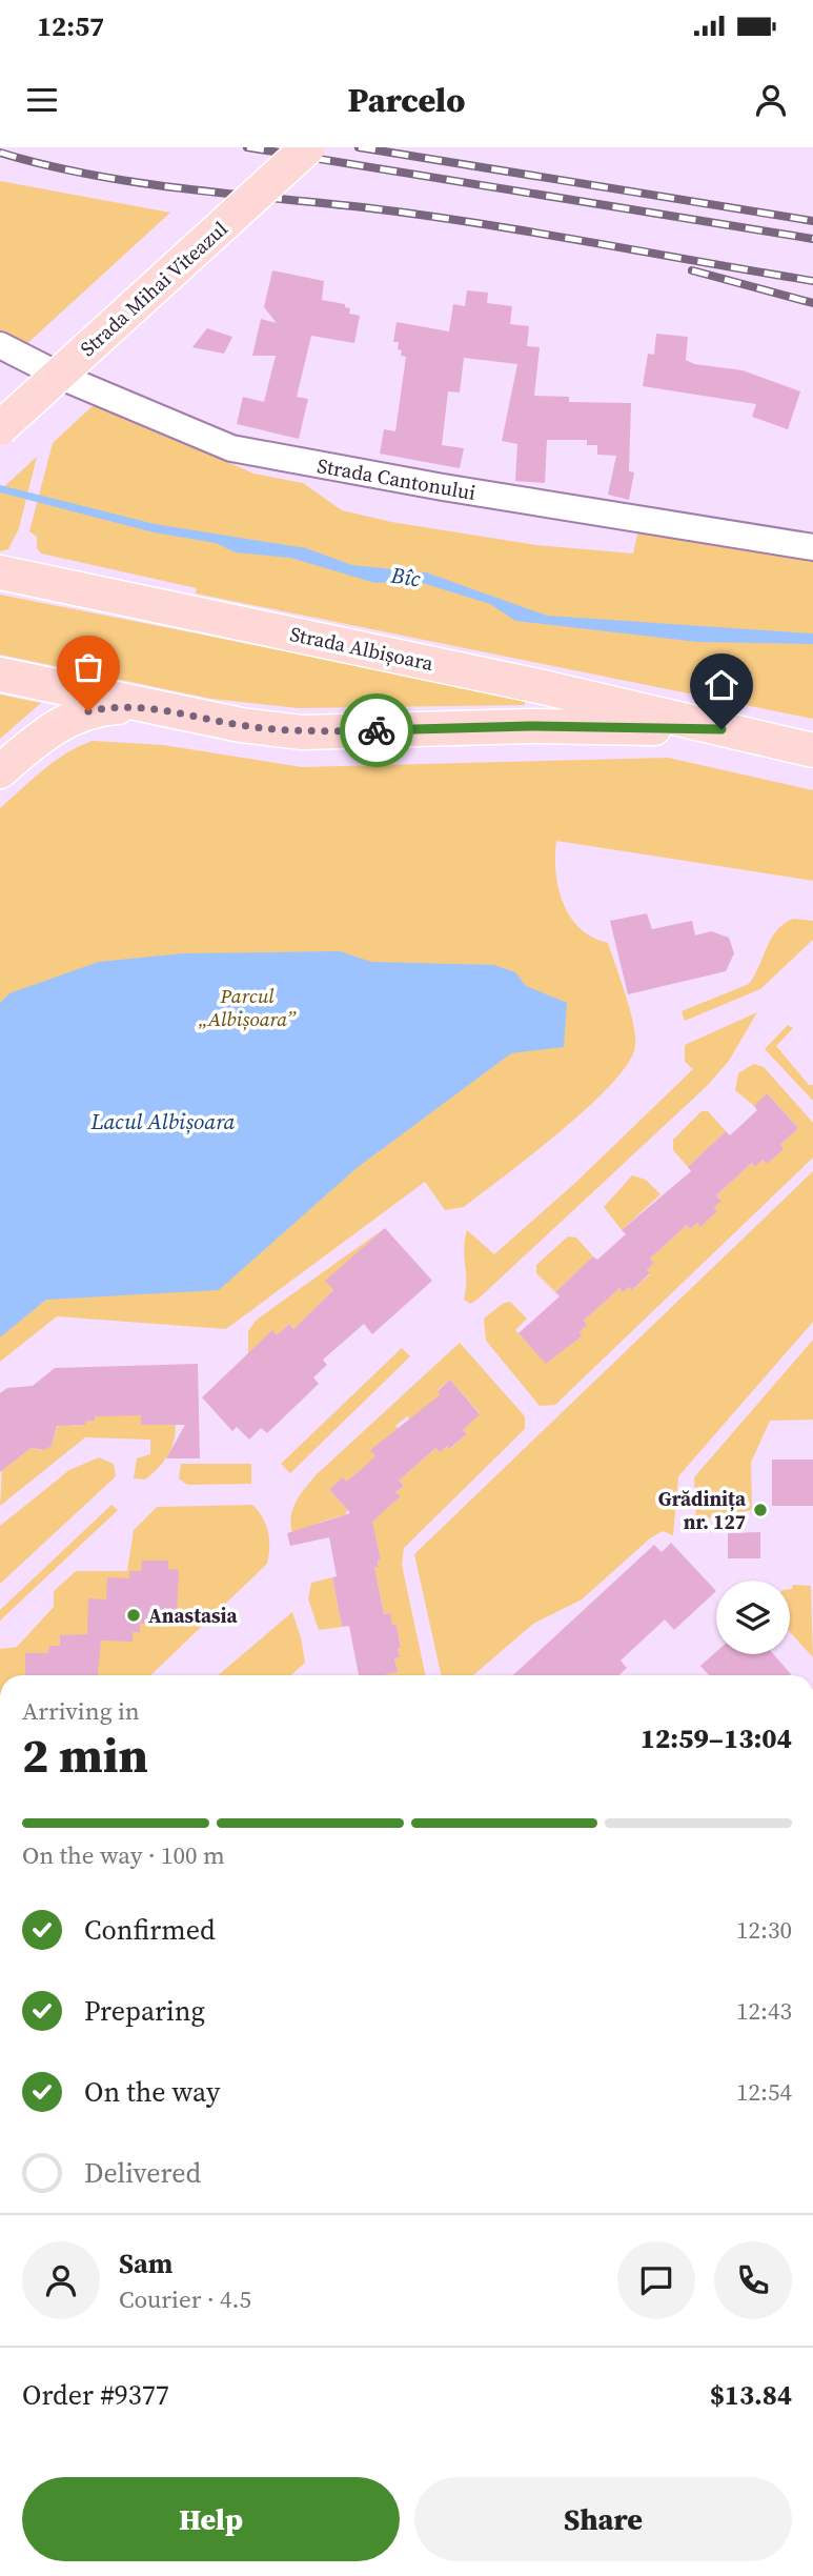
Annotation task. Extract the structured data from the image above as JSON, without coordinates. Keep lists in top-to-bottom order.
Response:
{
  "streets": {
    "main road": ["Strada Mihai Viteazul", "Strada Albișoara"],
    "street": ["Strada Cantonului"]
  },
  "water": ["Bîc", "Lacul Albișoara"],
  "parks": ["Parcul „Albișoara”"],
  "places": ["Grădinița nr. 127", "Anastasia"],
  "page": {
    "status": "12:57",
    "header": "Parcelo",
    "heading": ["2 min", "Arriving in", "12:59–13:04"],
    "panel": [
      "Sam",
      "Courier · 4.5",
      "Order #9377",
      "$13.84"
    ],
    "bar": "On the way · 100 m",
    "list": [
      ["Confirmed", "12:30"],
      ["Preparing", "12:43"],
      ["On the way", "12:54"],
      "Delivered"
    ],
    "buttons": ["Help", "Share"]
  }
}
